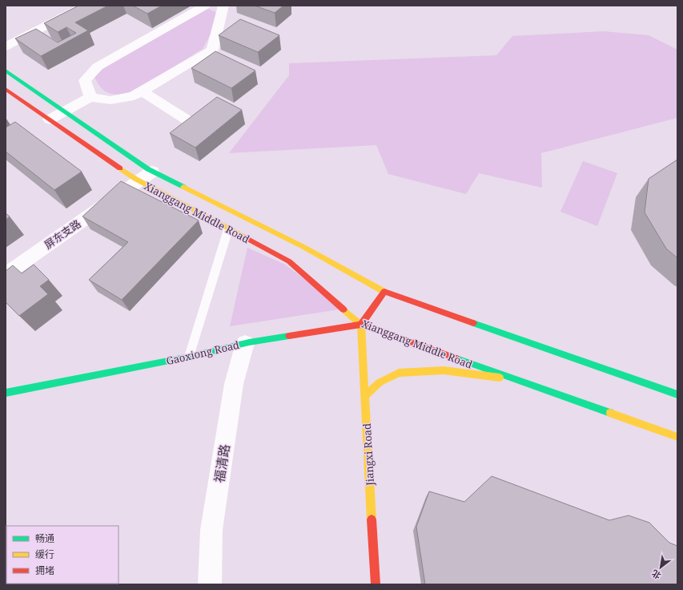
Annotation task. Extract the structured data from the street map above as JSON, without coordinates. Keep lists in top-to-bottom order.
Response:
{
  "streets": {
    "main road": ["Xianggang Middle Road", "Gaoxiong Road", "Jiangxi Road"],
    "street": ["屏东支路", "福清路"]
  },
  "crossings": [
    ["Xianggang Middle Road", "屏东支路"],
    ["Xianggang Middle Road", "Gaoxiong Road"],
    ["Xianggang Middle Road", "Jiangxi Road"],
    ["Gaoxiong Road", "Jiangxi Road"],
    ["Gaoxiong Road", "福清路"]
  ],
  "legend": ["畅通", "缓行", "拥堵"],
  "north": "bottom left"
}
